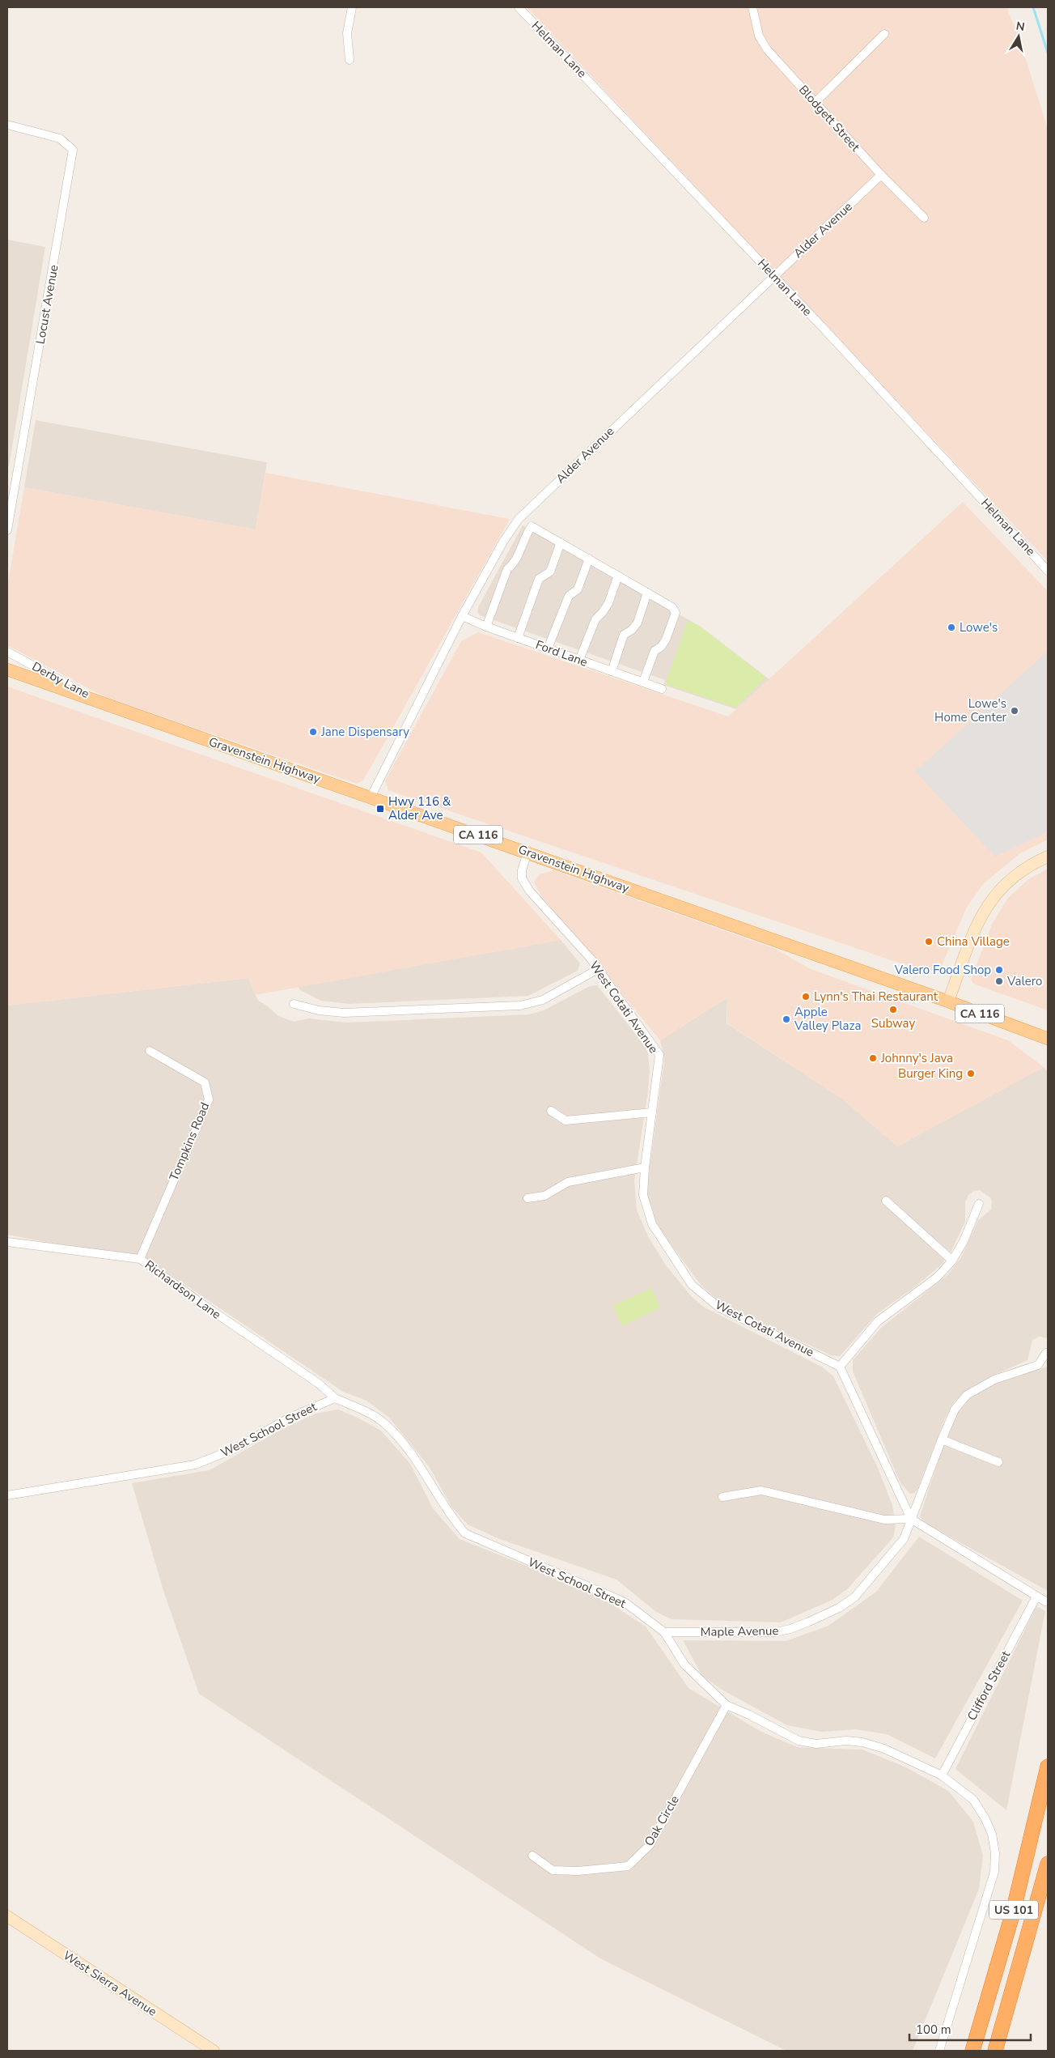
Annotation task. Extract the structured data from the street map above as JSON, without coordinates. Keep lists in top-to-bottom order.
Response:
{
  "streets": {
    "highway": ["US 101"],
    "main road": ["Gravenstein Highway", "CA 116", "West Sierra Avenue"],
    "street": [
      "Helman Lane",
      "Blodgett Street",
      "Alder Avenue",
      "Locust Avenue",
      "Ford Lane",
      "Derby Lane",
      "West Cotati Avenue",
      "Tompkins Road",
      "Richardson Lane",
      "West School Street",
      "Maple Avenue",
      "Clifford Street",
      "Oak Circle"
    ]
  },
  "crossings": [
    ["Helman Lane", "Alder Avenue"],
    ["Blodgett Street", "Alder Avenue"],
    ["Alder Avenue", "Ford Lane"],
    ["Alder Avenue", "Gravenstein Highway"],
    ["Derby Lane", "Gravenstein Highway"],
    ["Gravenstein Highway", "West Cotati Avenue"],
    ["Tompkins Road", "Richardson Lane"],
    ["Richardson Lane", "West School Street"],
    ["West School Street", "Maple Avenue"],
    ["West School Street", "Clifford Street"],
    ["West School Street", "Oak Circle"]
  ],
  "places": {
    "other": [
      "Lowe's",
      "Lowe's Home Center",
      "Jane Dispensary",
      "China Village",
      "Valero Food Shop",
      "Valero",
      "Lynn's Thai Restaurant",
      "Subway",
      "Apple Valley Plaza",
      "Johnny's Java",
      "Burger King"
    ],
    "transit": ["Hwy 116 & Alder Ave"]
  },
  "scale_bar": "100 m",
  "north": "top"
}
